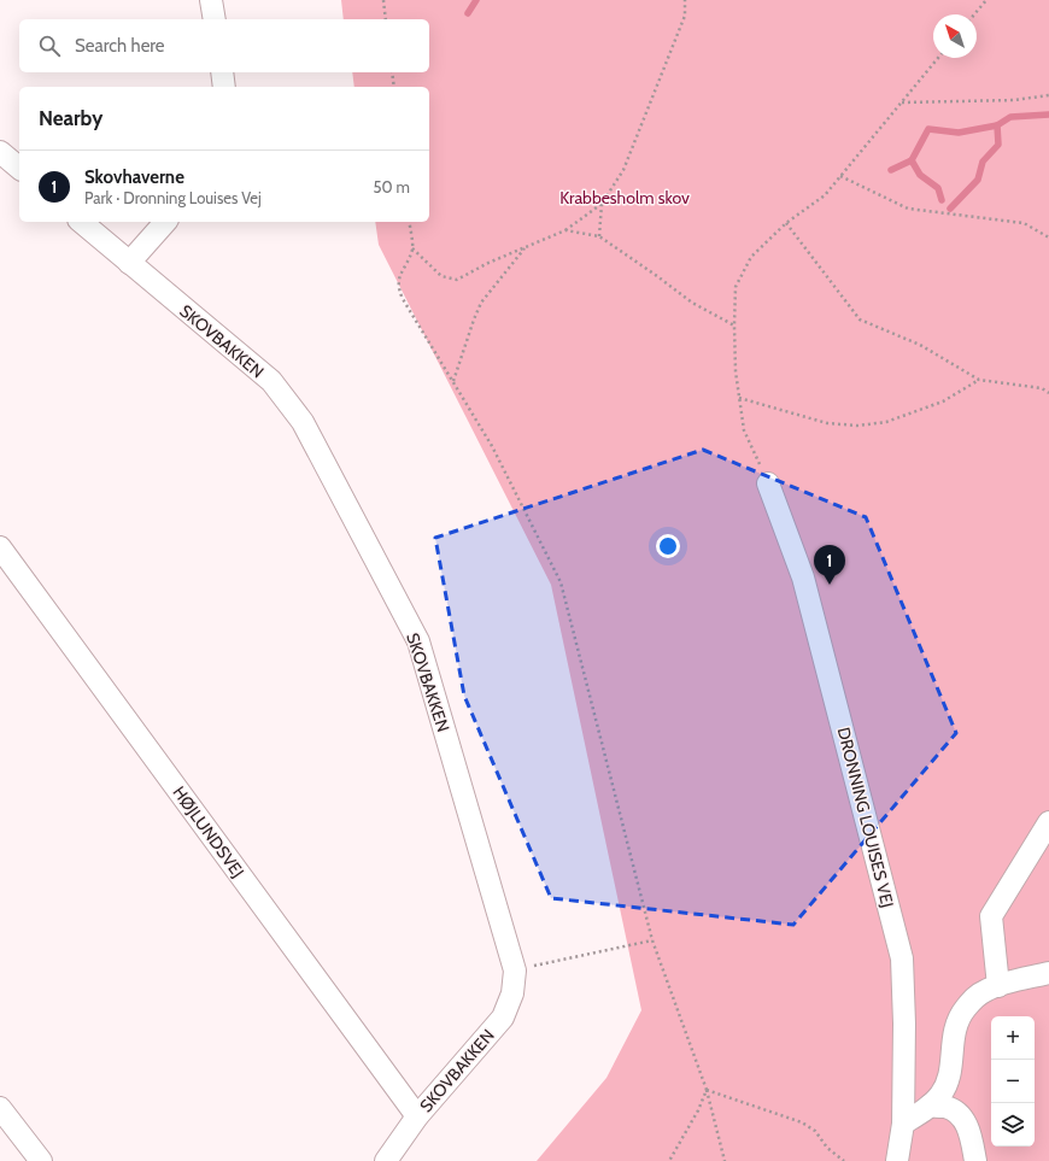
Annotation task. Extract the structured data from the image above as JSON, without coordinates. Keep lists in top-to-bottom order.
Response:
{
  "streets": {
    "street": ["SKOVBAKKEN", "DRONNING LOUISES VEJ", "HØJLUNDSVEJ"]
  },
  "crossings": [
    ["SKOVBAKKEN", "HØJLUNDSVEJ"]
  ],
  "parks": ["Krabbesholm skov"],
  "north": "top left",
  "page": {
    "search": "Search here",
    "heading": "Nearby",
    "list": [
      {
        "mark": "1",
        "name": "Skovhaverne",
        "note": "Park · Dronning Louises Vej",
        "value": "50 m"
      }
    ],
    "pins": "1",
    "map_buttons": ["+", "−"]
  }
}
